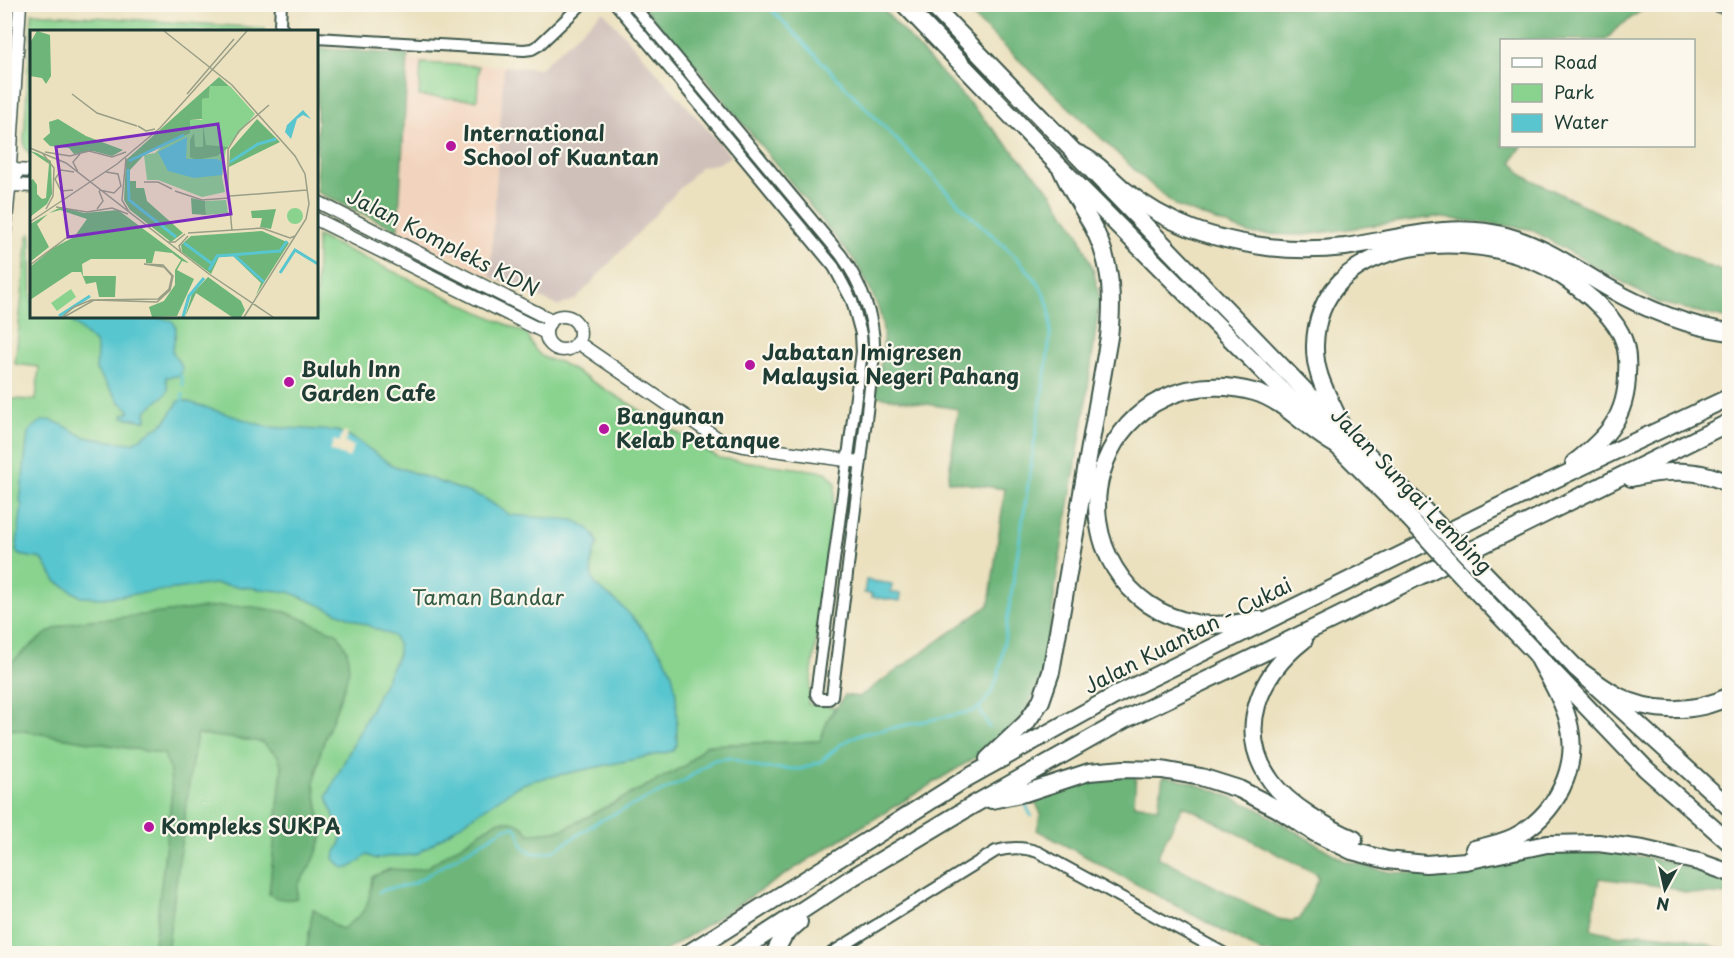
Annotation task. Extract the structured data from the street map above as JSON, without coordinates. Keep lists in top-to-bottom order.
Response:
{
  "streets": {
    "main road": ["Jalan Sungai Lembing", "Jalan Kuantan - Cukai"],
    "street": ["Jalan Kompleks KDN"]
  },
  "parks": ["Taman Bandar"],
  "places": [
    "International School of Kuantan",
    "Jabatan Imigresen Malaysia Negeri Pahang",
    "Buluh Inn Garden Cafe",
    "Bangunan Kelab Petanque",
    "Kompleks SUKPA"
  ],
  "legend": ["Road", "Park", "Water"],
  "north": "bottom"
}
